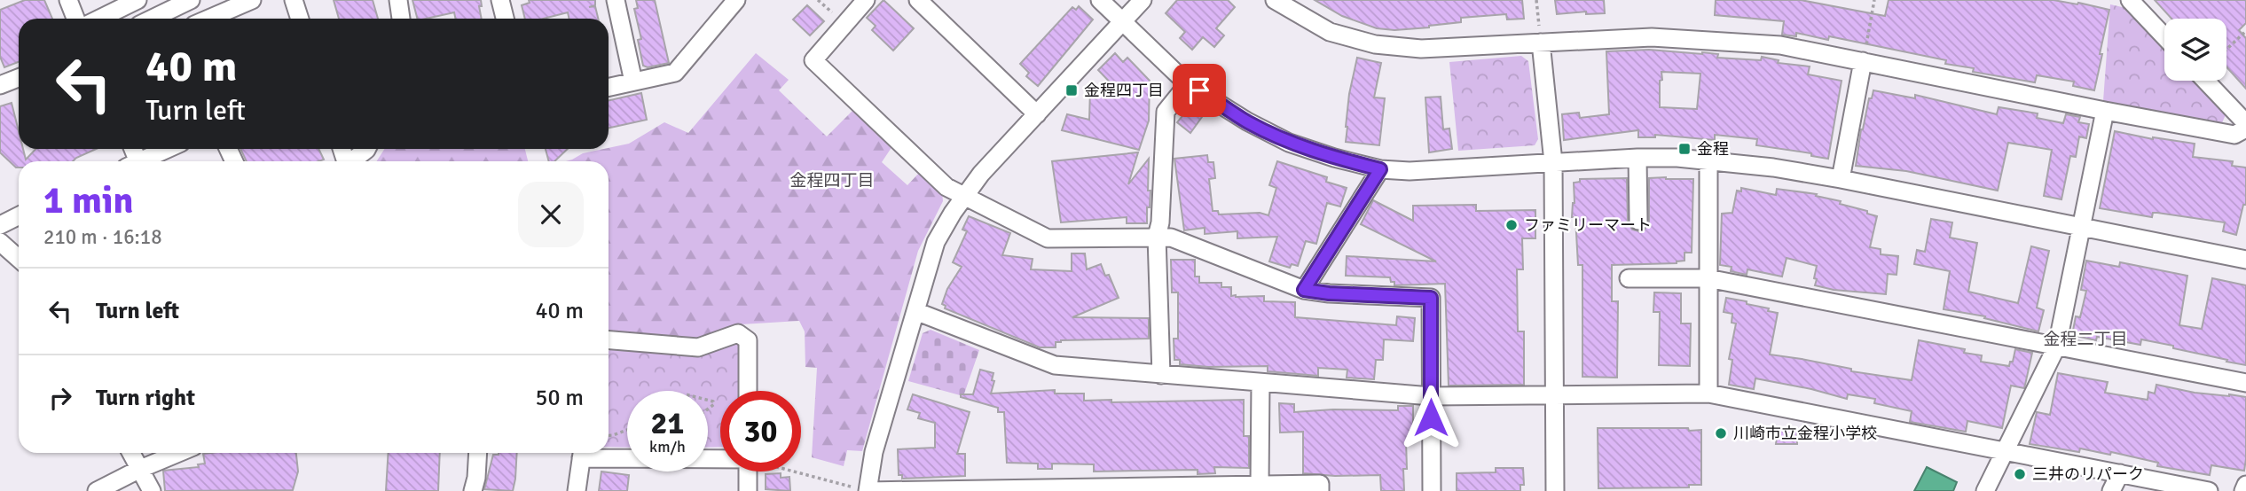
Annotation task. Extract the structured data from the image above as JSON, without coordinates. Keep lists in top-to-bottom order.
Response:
{
  "districts": ["金程四丁目", "金程二丁目"],
  "places": {
    "transit": ["金程四丁目", "金程"],
    "other": ["ファミリーマート", "川崎市立金程小学校", "三井のリパーク"]
  },
  "page": {
    "turn": ["40 m", "Turn left"],
    "heading": ["1 min", "210 m · 16:18"],
    "list": [
      {
        "name": "Turn left",
        "value": "40 m"
      },
      {
        "name": "Turn right",
        "value": "50 m"
      }
    ],
    "speed": "21 km/h",
    "limit": "30"
  }
}
